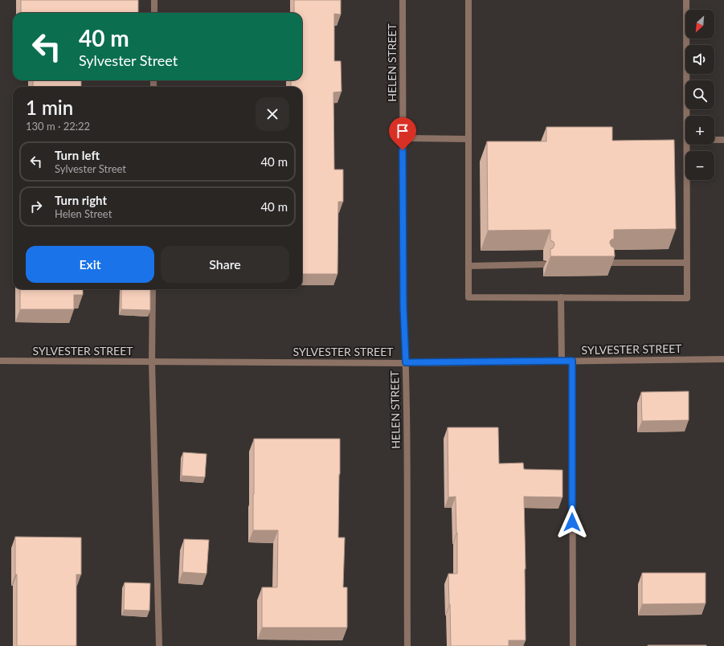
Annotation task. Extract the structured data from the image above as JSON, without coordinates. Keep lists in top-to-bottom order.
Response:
{
  "streets": {
    "street": ["HELEN STREET", "SYLVESTER STREET"]
  },
  "crossings": [
    ["HELEN STREET", "SYLVESTER STREET"]
  ],
  "north": "bottom left",
  "page": {
    "map_buttons": ["+", "−"],
    "turn": ["40 m", "Sylvester Street"],
    "heading": ["1 min", "130 m · 22:22"],
    "list": [
      {
        "name": "Turn left",
        "note": "Sylvester Street",
        "value": "40 m"
      },
      {
        "name": "Turn right",
        "note": "Helen Street",
        "value": "40 m"
      }
    ],
    "buttons": ["Exit", "Share"]
  }
}
